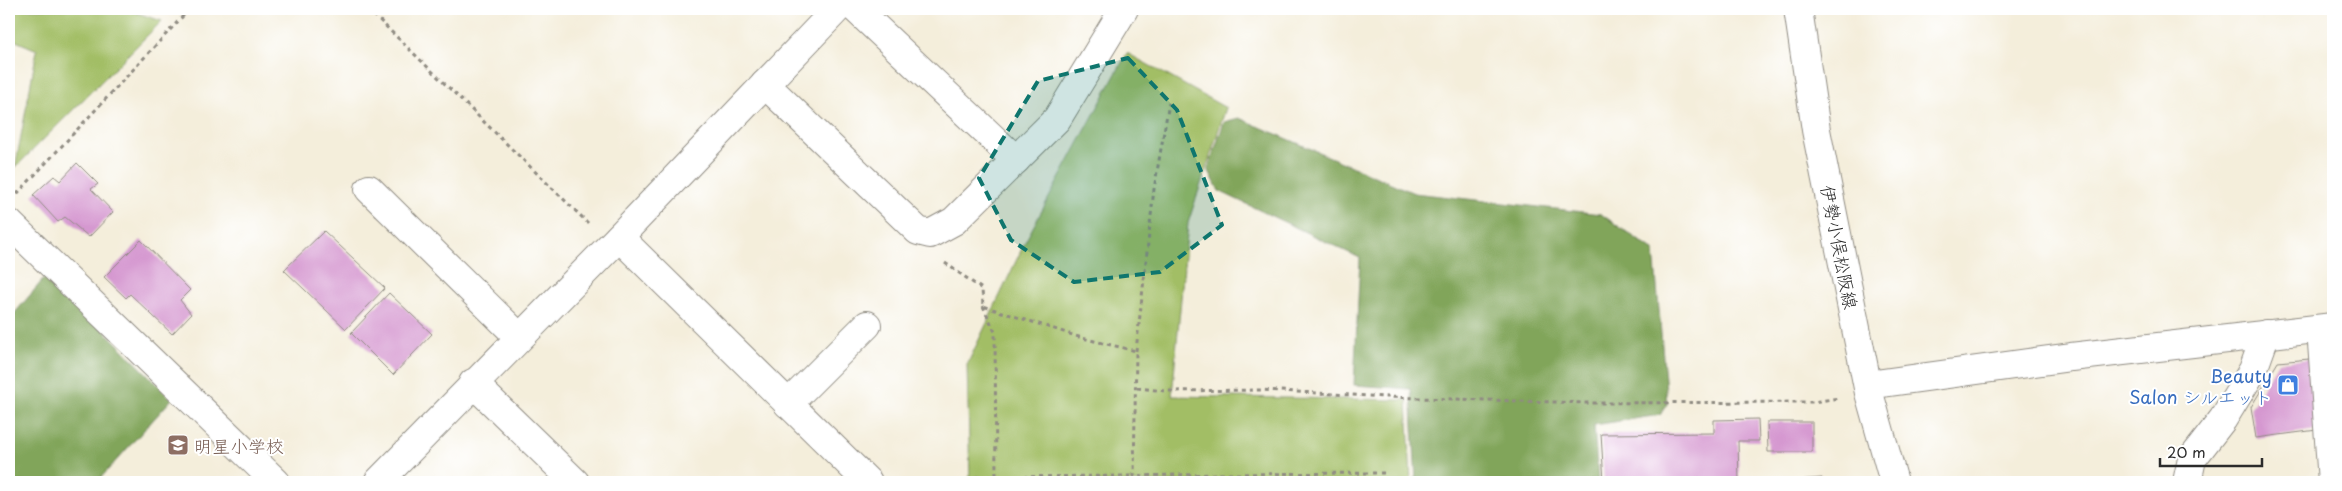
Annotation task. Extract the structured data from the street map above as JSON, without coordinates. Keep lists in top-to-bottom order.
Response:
{
  "streets": {
    "street": ["伊勢小俣松阪線"]
  },
  "places": {
    "shop": ["Beauty Salon シルエット"],
    "school or university": ["明星小学校"]
  },
  "scale_bar": "20 m"
}
